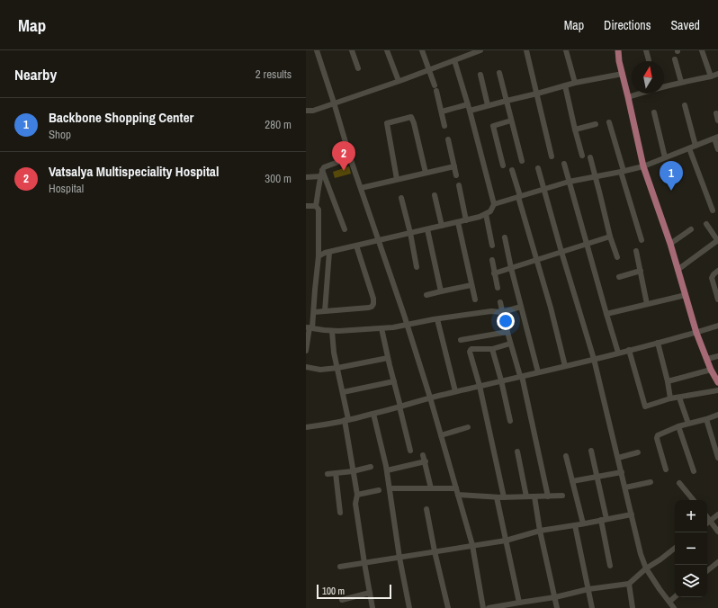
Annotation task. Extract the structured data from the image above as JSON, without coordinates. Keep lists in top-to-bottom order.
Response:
{
  "scale_bar": "100 m",
  "north": "top",
  "page": {
    "header": "Map",
    "nav": ["Map", "Directions", "Saved"],
    "heading": ["Nearby", "2 results"],
    "list": [
      {
        "mark": "1",
        "name": "Backbone Shopping Center",
        "note": "Shop",
        "value": "280 m"
      },
      {
        "mark": "2",
        "name": "Vatsalya Multispeciality Hospital",
        "note": "Hospital",
        "value": "300 m"
      }
    ],
    "pins": ["2", "1"],
    "map_buttons": ["+", "−"],
    "scale": "100 m"
  }
}
